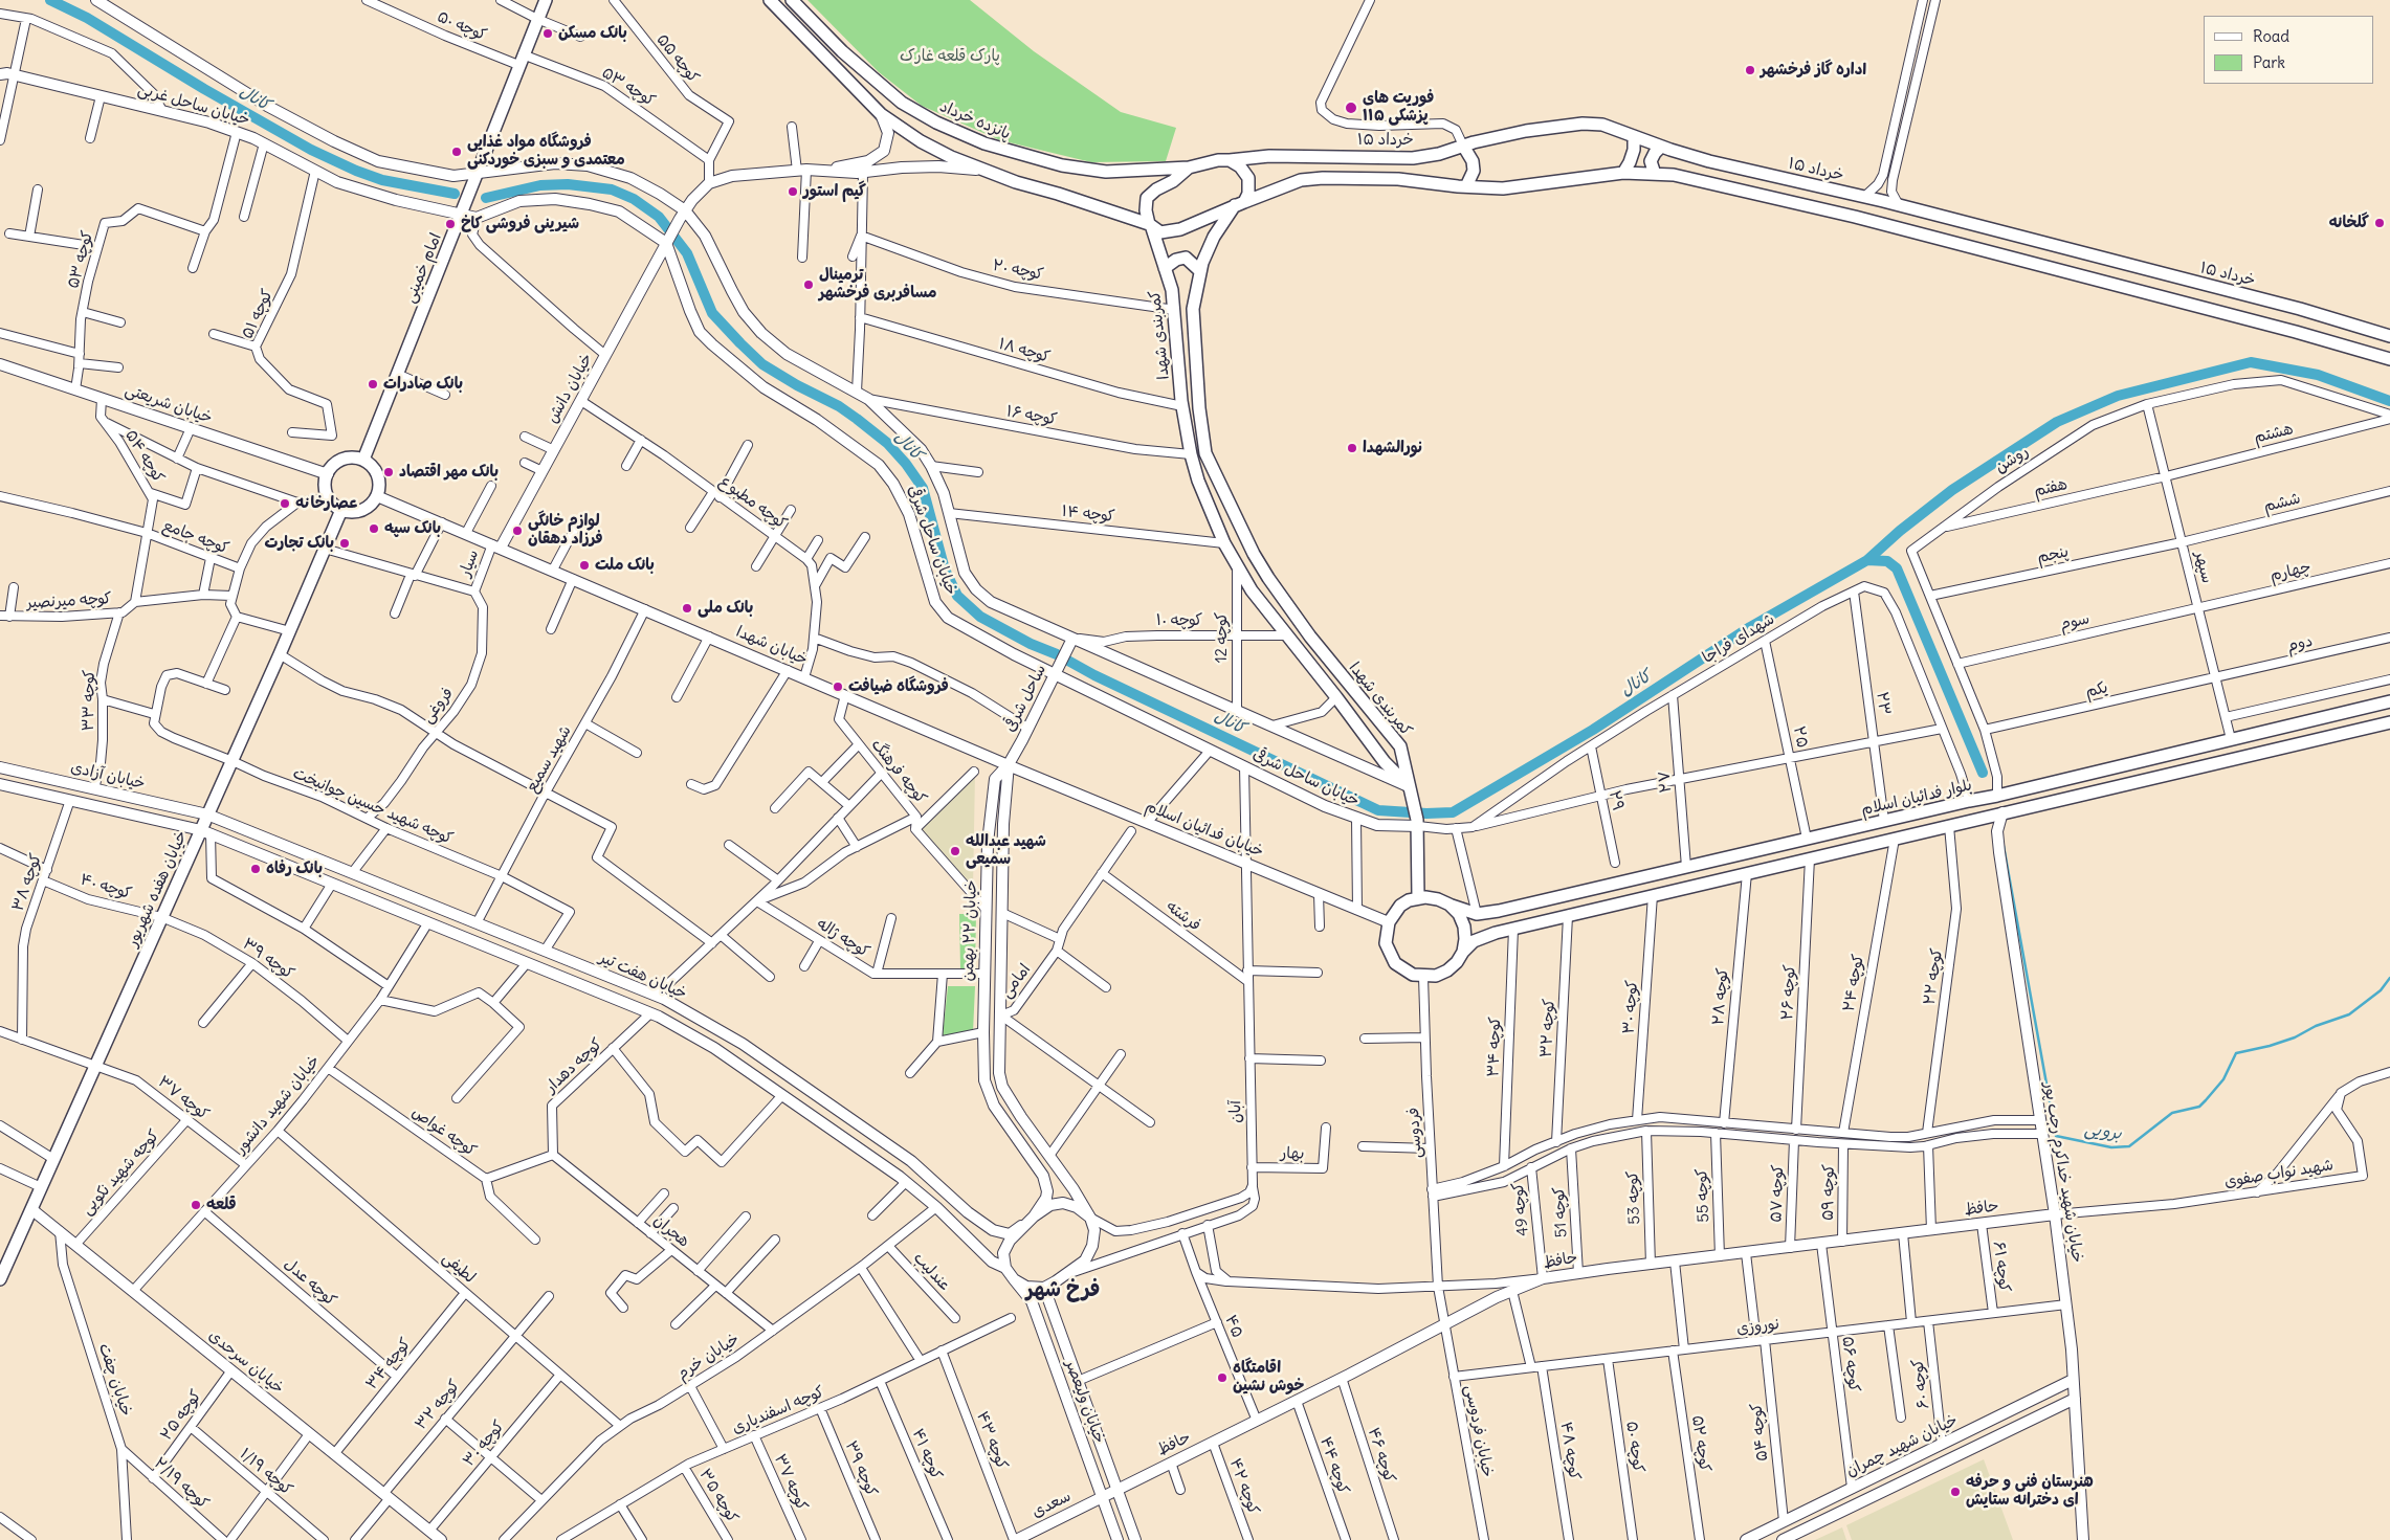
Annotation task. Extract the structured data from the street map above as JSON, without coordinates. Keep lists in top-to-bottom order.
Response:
{
  "streets": {
    "main road": [
      "پانزده خرداد",
      "۱۵ خرداد",
      "امام خمینی",
      "کمربندی شهدا",
      "بلوار فدائیان اسلام",
      "خیابان هفده شهریور"
    ],
    "street": [
      "کوچه ۵۰",
      "کوچه ۵۵",
      "کوچه ۵۳",
      "خیابان ساحل غربی",
      "کوچه ۲۰",
      "کوچه ۵۱",
      "کوچه ۱۸",
      "خیابان دانش",
      "خیابان شریعتی",
      "کوچه ۱۶",
      "هشتم",
      "کوچه ۵۴",
      "روشن",
      "هفتم",
      "کوچه مطبوع",
      "ششم",
      "کوچه ۱۴",
      "کوچه جامع",
      "خیابان ساحل شرقی",
      "پنجم",
      "سیار",
      "سپهر",
      "چهارم",
      "کوچه میرنصیر",
      "کوچه ۱۰",
      "سوم",
      "کوچه 12",
      "شهدای فراجا",
      "دوم",
      "خیابان شهدا",
      "یکم",
      "ساحل شرقی",
      "کوچه ۳۳",
      "۲۳",
      "فروغی",
      "۲۵",
      "شهید سمیع",
      "کوچه فرهنگ",
      "خیابان آزادی",
      "۲۷",
      "۲۹",
      "کوچه شهید حسین جوانبخت",
      "خیابان فدائیان اسلام",
      "کوچه ۳۸",
      "کوچه ۴۰",
      "فرشته",
      "خیابان ۲۲ بهمن",
      "کوچه ژاله",
      "کوچه ۳۹",
      "خیابان هفت تیر",
      "کوچه ۲۲",
      "امامی",
      "کوچه ۲۴",
      "کوچه ۲۶",
      "کوچه ۲۸",
      "کوچه ۳۰",
      "کوچه ۳۲",
      "کوچه ۳۴",
      "کوچه دهدار",
      "کوچه ۳۷",
      "خیابان شهید دانشور",
      "آبان",
      "کوچه غواص",
      "فردوسی",
      "بهار",
      "کوچه شهید نکویی",
      "خیابان شهید خداکرم رجب پور",
      "شهید نواب صفوی",
      "کوچه ۵۹",
      "کوچه ۵۷",
      "کوچه 55",
      "کوچه 53",
      "حافظ",
      "کوچه 49",
      "کوچه 51",
      "هجران",
      "کوچه ۶۱",
      "لطیفی",
      "عندلیب",
      "کوچه عدل",
      "۴۵",
      "نوروزی",
      "خیابان خرم",
      "خیابان سرحدی",
      "کوچه ۵۶",
      "خیابان چفت",
      "کوچه ۶۰",
      "خیابان ولیعصر",
      "کوچه اسفندیاری",
      "کوچه ۲۵",
      "خیابان فردوسی",
      "کوچه ۴۳",
      "کوچه ۵۲",
      "خیابان شهید چمران",
      "کوچه ۴۸",
      "کوچه ۴۱",
      "کوچه ۴۶",
      "کوچه ۴۴",
      "کوچه ۱/۱۹",
      "کوچه ۲/۱۹",
      "کوچه ۴۲",
      "کوچه ۳۵",
      "سعدی"
    ]
  },
  "crossings": [
    ["کوچه ۵۰", "کوچه ۵۳"],
    ["کوچه ۵۰", "امام خمینی"],
    ["کوچه ۵۰", "نوروزی"],
    ["کوچه ۵۵", "کوچه ۵۳"],
    ["کوچه ۵۵", "خیابان دانش"],
    ["کوچه ۵۳", "امام خمینی"],
    ["کوچه ۵۳", "خیابان شریعتی"],
    ["خیابان ساحل غربی", "امام خمینی"],
    ["خیابان ساحل غربی", "کوچه ۵۱"],
    ["خیابان ساحل غربی", "خیابان ساحل شرقی"],
    ["پانزده خرداد", "۱۵ خرداد"],
    ["پانزده خرداد", "کمربندی شهدا"],
    ["۱۵ خرداد", "کمربندی شهدا"],
    ["امام خمینی", "خیابان شریعتی"],
    ["امام خمینی", "خیابان ساحل شرقی"],
    ["امام خمینی", "خیابان شهدا"],
    ["امام خمینی", "خیابان هفده شهریور"],
    ["کوچه ۲۰", "کمربندی شهدا"],
    ["کمربندی شهدا", "کوچه ۱۸"],
    ["کمربندی شهدا", "کوچه ۱۶"],
    ["کمربندی شهدا", "کوچه ۱۴"],
    ["کمربندی شهدا", "خیابان ساحل شرقی"],
    ["کمربندی شهدا", "کوچه ۱۰"],
    ["کمربندی شهدا", "کوچه 12"],
    ["خیابان دانش", "کوچه مطبوع"],
    ["خیابان دانش", "خیابان ساحل شرقی"],
    ["خیابان دانش", "سیار"],
    ["خیابان دانش", "خیابان شهدا"],
    ["خیابان شریعتی", "کوچه ۵۴"],
    ["خیابان شریعتی", "خیابان شهدا"],
    ["خیابان شریعتی", "خیابان هفده شهریور"],
    ["کوچه ۱۶", "خیابان ساحل شرقی"],
    ["هشتم", "هفتم"],
    ["هشتم", "سپهر"],
    ["کوچه ۵۴", "کوچه جامع"],
    ["کوچه ۵۴", "کوچه میرنصیر"],
    ["کوچه ۵۴", "نوروزی"],
    ["کوچه ۵۴", "خیابان شهید چمران"],
    ["روشن", "هفتم"],
    ["روشن", "پنجم"],
    ["روشن", "سپهر"],
    ["روشن", "سوم"],
    ["روشن", "یکم"],
    ["روشن", "بلوار فدائیان اسلام"],
    ["هفتم", "سپهر"],
    ["ششم", "پنجم"],
    ["ششم", "سپهر"],
    ["کوچه ۱۴", "خیابان ساحل شرقی"],
    ["خیابان ساحل شرقی", "کوچه ۱۰"],
    ["خیابان ساحل شرقی", "کوچه 12"],
    ["خیابان ساحل شرقی", "ساحل شرقی"],
    ["خیابان ساحل شرقی", "آبان"],
    ["پنجم", "سپهر"],
    ["سیار", "خیابان شهدا"],
    ["سیار", "فروغی"],
    ["سپهر", "چهارم"],
    ["سپهر", "سوم"],
    ["سپهر", "دوم"],
    ["سپهر", "یکم"],
    ["سپهر", "بلوار فدائیان اسلام"],
    ["چهارم", "سوم"],
    ["کوچه میرنصیر", "کوچه ۳۳"],
    ["کوچه ۱۰", "کوچه 12"],
    ["کوچه ۱۰", "ساحل شرقی"],
    ["شهدای فراجا", "۲۳"],
    ["شهدای فراجا", "۲۵"],
    ["شهدای فراجا", "۲۷"],
    ["شهدای فراجا", "بلوار فدائیان اسلام"],
    ["شهدای فراجا", "۲۹"],
    ["دوم", "یکم"],
    ["خیابان شهدا", "ساحل شرقی"],
    ["خیابان شهدا", "شهید سمیع"],
    ["خیابان شهدا", "کوچه فرهنگ"],
    ["خیابان شهدا", "خیابان فدائیان اسلام"],
    ["خیابان شهدا", "خیابان هفده شهریور"],
    ["خیابان شهدا", "خیابان ۲۲ بهمن"],
    ["ساحل شرقی", "خیابان فدائیان اسلام"],
    ["ساحل شرقی", "خیابان ۲۲ بهمن"],
    ["کوچه ۳۳", "خیابان آزادی"],
    ["۲۳", "بلوار فدائیان اسلام"],
    ["فروغی", "کوچه شهید حسین جوانبخت"],
    ["۲۵", "بلوار فدائیان اسلام"],
    ["شهید سمیع", "کوچه شهید حسین جوانبخت"],
    ["شهید سمیع", "خیابان هفت تیر"],
    ["کوچه فرهنگ", "خیابان ۲۲ بهمن"],
    ["خیابان آزادی", "کوچه ۳۸"],
    ["خیابان آزادی", "خیابان هفده شهریور"],
    ["خیابان آزادی", "خیابان هفت تیر"],
    ["۲۷", "بلوار فدائیان اسلام"],
    ["بلوار فدائیان اسلام", "خیابان فدائیان اسلام"],
    ["بلوار فدائیان اسلام", "فردوسی"],
    ["کوچه شهید حسین جوانبخت", "خیابان هفده شهریور"],
    ["کوچه شهید حسین جوانبخت", "خیابان هفت تیر"],
    ["خیابان فدائیان اسلام", "خیابان ۲۲ بهمن"],
    ["خیابان فدائیان اسلام", "آبان"],
    ["خیابان فدائیان اسلام", "فردوسی"],
    ["کوچه ۳۸", "کوچه ۴۰"],
    ["کوچه ۴۰", "خیابان هفده شهریور"],
    ["کوچه ۴۰", "کوچه ۳۹"],
    ["خیابان هفده شهریور", "کوچه ۳۹"],
    ["خیابان هفده شهریور", "خیابان هفت تیر"],
    ["خیابان هفده شهریور", "کوچه ۳۷"],
    ["خیابان هفده شهریور", "خیابان سرحدی"],
    ["فرشته", "امامی"],
    ["فرشته", "آبان"],
    ["خیابان ۲۲ بهمن", "کوچه ژاله"],
    ["خیابان ۲۲ بهمن", "خیابان هفت تیر"],
    ["خیابان ۲۲ بهمن", "امامی"],
    ["خیابان ۲۲ بهمن", "خیابان ولیعصر"],
    ["کوچه ۳۹", "خیابان شهید دانشور"],
    ["کوچه ۳۹", "کوچه اسفندیاری"],
    ["خیابان هفت تیر", "کوچه دهدار"],
    ["خیابان هفت تیر", "خیابان شهید دانشور"],
    ["خیابان هفت تیر", "خیابان خرم"],
    ["خیابان هفت تیر", "خیابان ولیعصر"],
    ["کوچه ۳۰", "لطیفی"],
    ["کوچه ۳۰", "خیابان سرحدی"],
    ["کوچه ۳۲", "لطیفی"],
    ["کوچه ۳۲", "خیابان سرحدی"],
    ["کوچه ۳۴", "لطیفی"],
    ["کوچه ۳۴", "کوچه عدل"],
    ["کوچه ۳۴", "خیابان سرحدی"],
    ["کوچه دهدار", "هجران"],
    ["کوچه ۳۷", "خیابان شهید دانشور"],
    ["کوچه ۳۷", "کوچه شهید نکویی"],
    ["کوچه ۳۷", "کوچه اسفندیاری"],
    ["خیابان شهید دانشور", "کوچه غواص"],
    ["خیابان شهید دانشور", "لطیفی"],
    ["خیابان شهید دانشور", "کوچه عدل"],
    ["خیابان شهید دانشور", "خیابان سرحدی"],
    ["آبان", "بهار"],
    ["فردوسی", "خیابان فردوسی"],
    ["کوچه شهید نکویی", "خیابان سرحدی"],
    ["خیابان شهید خداکرم رجب پور", "شهید نواب صفوی"],
    ["خیابان شهید خداکرم رجب پور", "حافظ"],
    ["خیابان شهید خداکرم رجب پور", "نوروزی"],
    ["خیابان شهید خداکرم رجب پور", "خیابان شهید چمران"],
    ["شهید نواب صفوی", "حافظ"],
    ["کوچه ۵۹", "حافظ"],
    ["کوچه ۵۷", "حافظ"],
    ["کوچه 55", "حافظ"],
    ["کوچه 53", "حافظ"],
    ["حافظ", "کوچه 49"],
    ["حافظ", "کوچه 51"],
    ["حافظ", "کوچه ۶۱"],
    ["حافظ", "۴۵"],
    ["حافظ", "کوچه ۵۶"],
    ["حافظ", "خیابان ولیعصر"],
    ["حافظ", "خیابان فردوسی"],
    ["حافظ", "کوچه ۴۶"],
    ["حافظ", "کوچه ۴۴"],
    ["حافظ", "کوچه ۴۲"],
    ["حافظ", "سعدی"],
    ["هجران", "خیابان خرم"],
    ["کوچه ۶۱", "نوروزی"],
    ["لطیفی", "خیابان خرم"],
    ["عندلیب", "خیابان خرم"],
    ["نوروزی", "کوچه ۵۶"],
    ["نوروزی", "کوچه ۶۰"],
    ["نوروزی", "خیابان فردوسی"],
    ["نوروزی", "کوچه ۵۲"],
    ["نوروزی", "کوچه ۴۸"],
    ["خیابان سرحدی", "خیابان چفت"],
    ["خیابان سرحدی", "کوچه ۲۵"],
    ["کوچه ۵۶", "خیابان شهید چمران"],
    ["خیابان چفت", "کوچه ۲/۱۹"],
    ["کوچه ۶۰", "خیابان شهید چمران"],
    ["خیابان ولیعصر", "سعدی"],
    ["کوچه اسفندیاری", "کوچه ۴۳"],
    ["کوچه اسفندیاری", "کوچه ۴۱"],
    ["کوچه اسفندیاری", "کوچه ۳۵"],
    ["کوچه ۲۵", "کوچه ۱/۱۹"],
    ["کوچه ۲۵", "کوچه ۲/۱۹"],
    ["کوچه ۴۳", "سعدی"]
  ],
  "districts": ["فرخ شهر"],
  "water": ["کانال", "برویی"],
  "parks": ["پارک قلعه غارک"],
  "places": [
    "بانک مسکن",
    "اداره گاز فرخشهر",
    "فوریت های پزشکی ۱۱۵",
    "فروشگاه مواد غذایی معتمدی و سبزی خوردکنی",
    "گیم استور",
    "گلخانه",
    "شیرینی فروشی کاخ",
    "ترمینال مسافربری فرخشهر",
    "بانک صادرات",
    "نورالشهدا",
    "بانک مهر اقتصاد",
    "عصارخانه",
    "بانک سپه",
    "لوازم خانگی فرزاد دهقان",
    "بانک تجارت",
    "بانک ملت",
    "بانک ملی",
    "فروشگاه ضیافت",
    "شهید عبدالله سمیعی",
    "بانک رفاه",
    "قلعه",
    "اقامتگاه خوش نشین",
    "هنرستان فنی و حرفه ای دخترانه ستایش"
  ],
  "legend": ["Road", "Park"]
}
